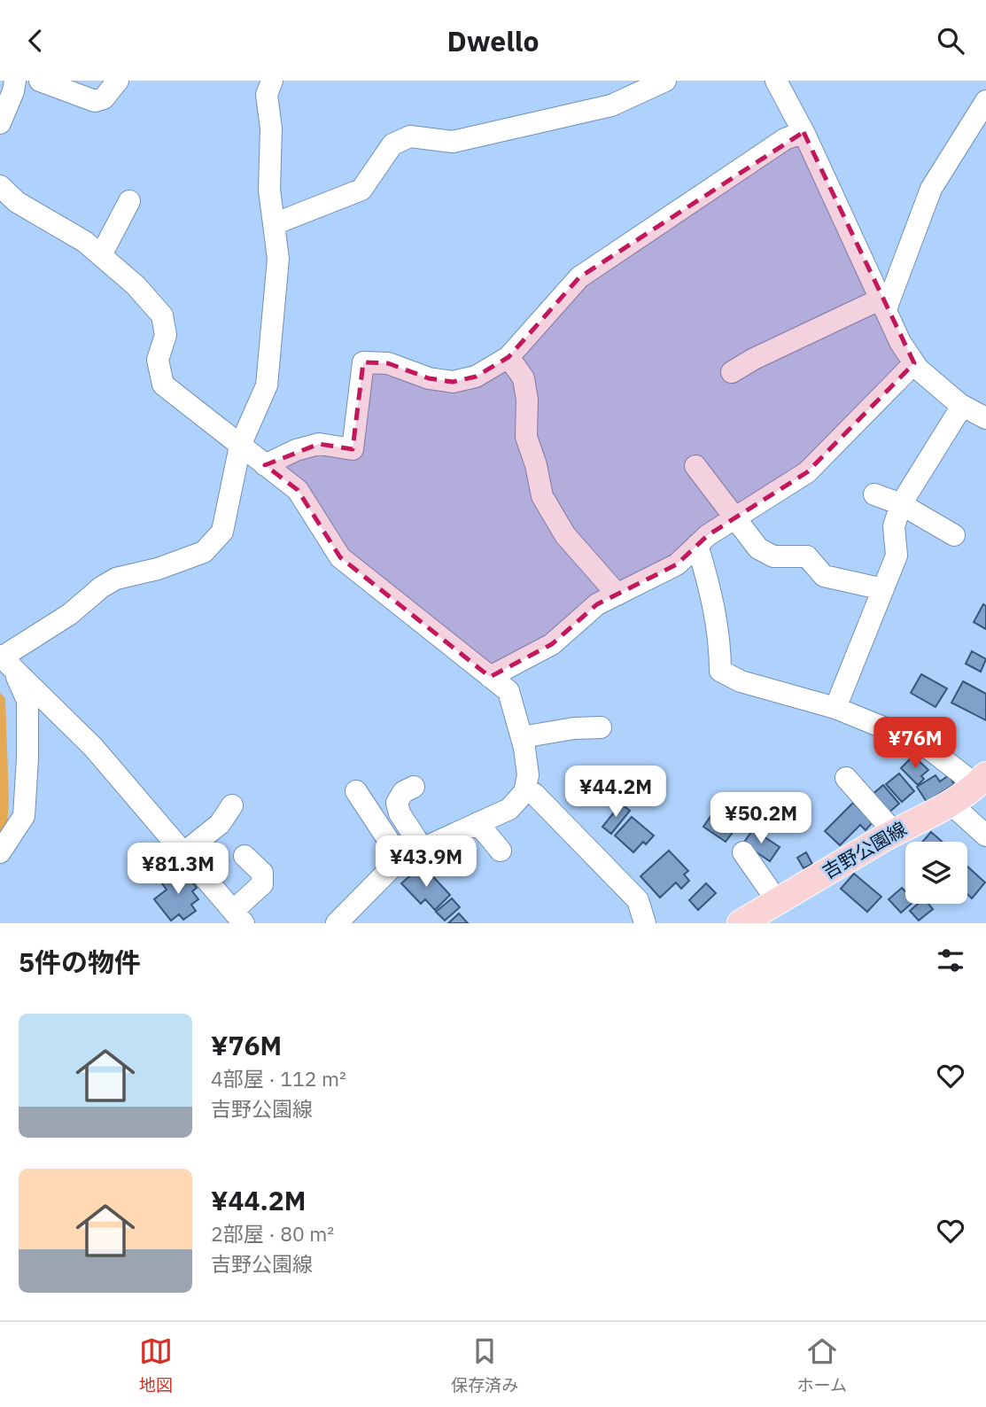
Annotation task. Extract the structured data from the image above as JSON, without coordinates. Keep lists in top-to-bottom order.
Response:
{
  "streets": {
    "main road": ["吉野公園線"]
  },
  "page": {
    "header": "Dwello",
    "price": [
      "¥76M",
      "¥44.2M",
      "¥50.2M",
      "¥43.9M",
      "¥81.3M"
    ],
    "heading": "5件の物件",
    "list": [
      {
        "name": "¥76M",
        "note": "4部屋 · 112 m² · 吉野公園線"
      },
      {
        "name": "¥44.2M",
        "note": "2部屋 · 80 m² · 吉野公園線"
      }
    ],
    "tabs": ["地図", "保存済み", "ホーム"]
  }
}
